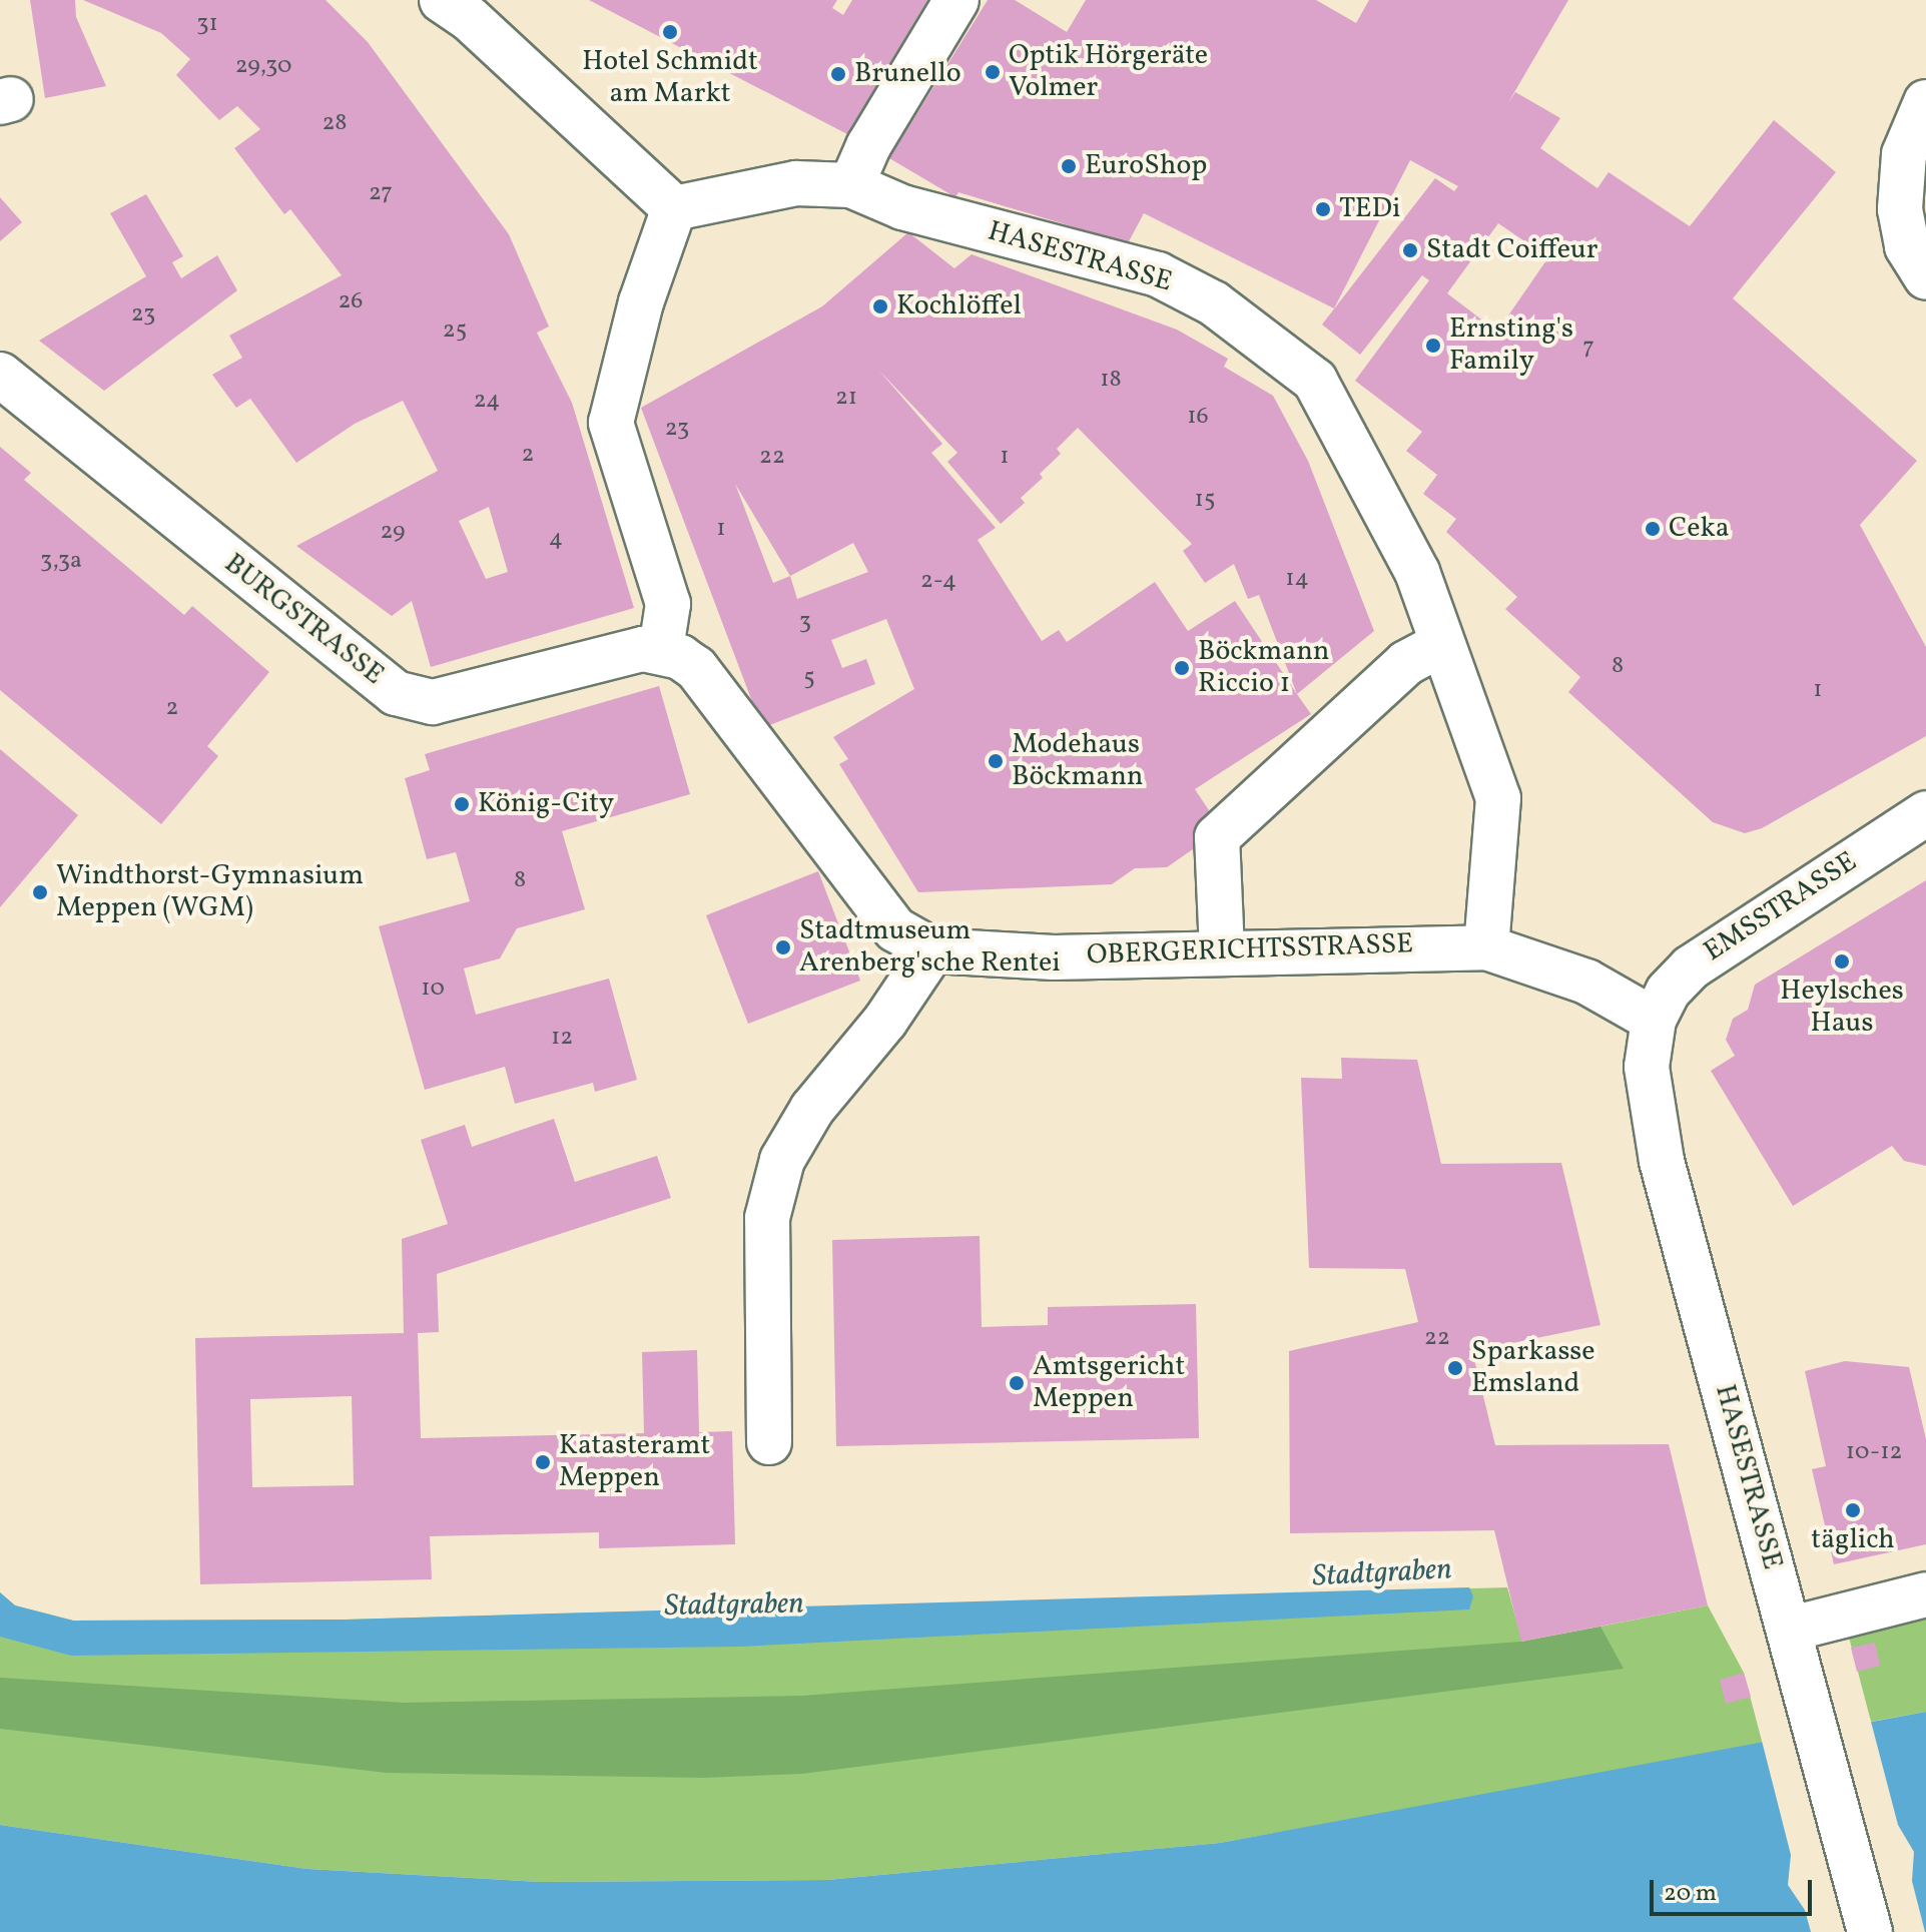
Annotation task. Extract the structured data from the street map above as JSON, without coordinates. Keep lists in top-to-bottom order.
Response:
{
  "streets": {
    "street": [
      "HASESTRASSE",
      "BURGSTRASSE",
      "EMSSTRASSE",
      "OBERGERICHTSSTRASSE"
    ]
  },
  "crossings": [
    ["HASESTRASSE", "EMSSTRASSE"],
    ["HASESTRASSE", "OBERGERICHTSSTRASSE"],
    ["BURGSTRASSE", "OBERGERICHTSSTRASSE"],
    ["EMSSTRASSE", "OBERGERICHTSSTRASSE"]
  ],
  "water": ["Stadtgraben"],
  "places": [
    "Hotel Schmidt am Markt",
    "Optik Hörgeräte Volmer",
    "Brunello",
    "EuroShop",
    "TEDi",
    "Stadt Coiffeur",
    "Kochlöffel",
    "Ernsting's Family",
    "Ceka",
    "Böckmann Riccio 1",
    "Modehaus Böckmann",
    "König-City",
    "Windthorst-Gymnasium Meppen (WGM)",
    "Stadtmuseum Arenberg'sche Rentei",
    "Heylsches Haus",
    "Sparkasse Emsland",
    "Amtsgericht Meppen",
    "Katasteramt Meppen",
    "täglich"
  ],
  "house_numbers": [
    "31",
    "29,30",
    "28",
    "27",
    "26",
    "23",
    "25",
    "7",
    "18",
    "21",
    "24",
    "16",
    "23",
    "2",
    "22",
    "1",
    "15",
    "1",
    "29",
    "4",
    "3,3a",
    "14",
    "2-4",
    "3",
    "8",
    "5",
    "1",
    "2",
    "8",
    "10",
    "12",
    "22",
    "10-12"
  ],
  "scale_bar": "20 m"
}
